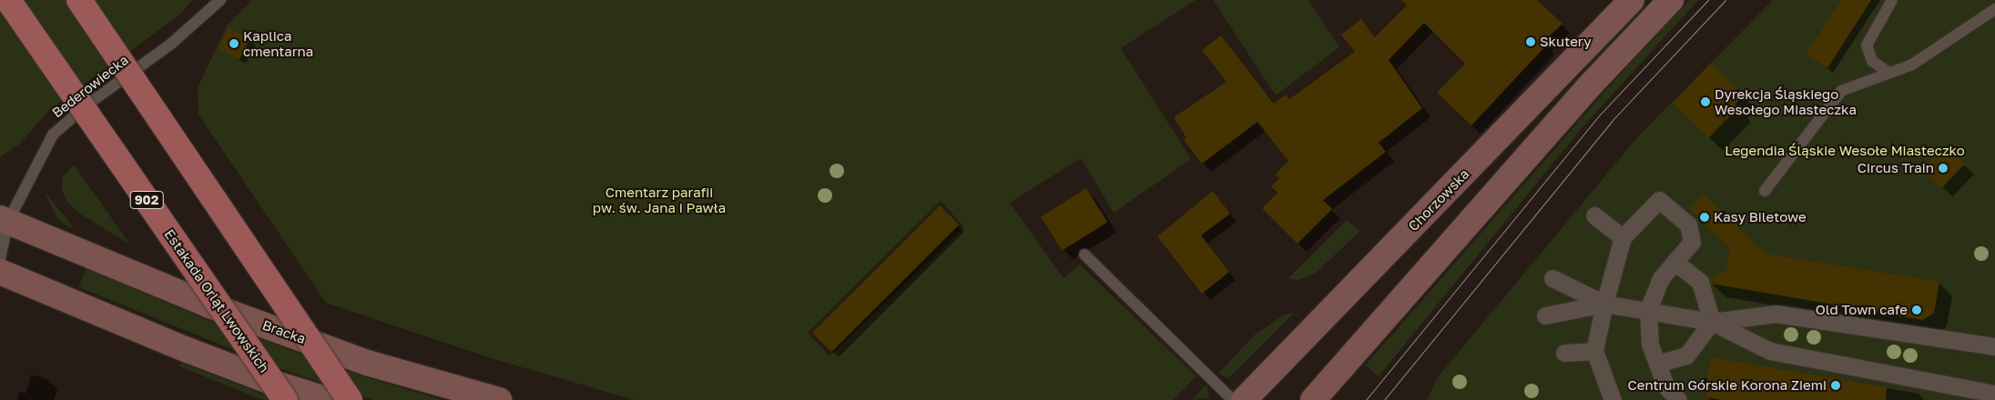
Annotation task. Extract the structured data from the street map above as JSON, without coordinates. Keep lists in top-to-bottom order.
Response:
{
  "streets": {
    "main road": [
      "902",
      "Chorzowska",
      "Estakada Orląt Lwowskich",
      "Bracka"
    ],
    "lane": ["Bederowiecka"]
  },
  "crossings": [
    ["Bederowiecka", "Bracka"]
  ],
  "parks": ["Legendia Śląskie Wesołe Miasteczko", "Cmentarz parafii pw. św. Jana i Pawła"],
  "places": [
    "Skutery",
    "Kaplica cmentarna",
    "Dyrekcja Śląskiego Wesołego Miasteczka",
    "Circus Train",
    "Kasy Biletowe",
    "Old Town cafe",
    "Centrum Górskie Korona Ziemi"
  ]
}
